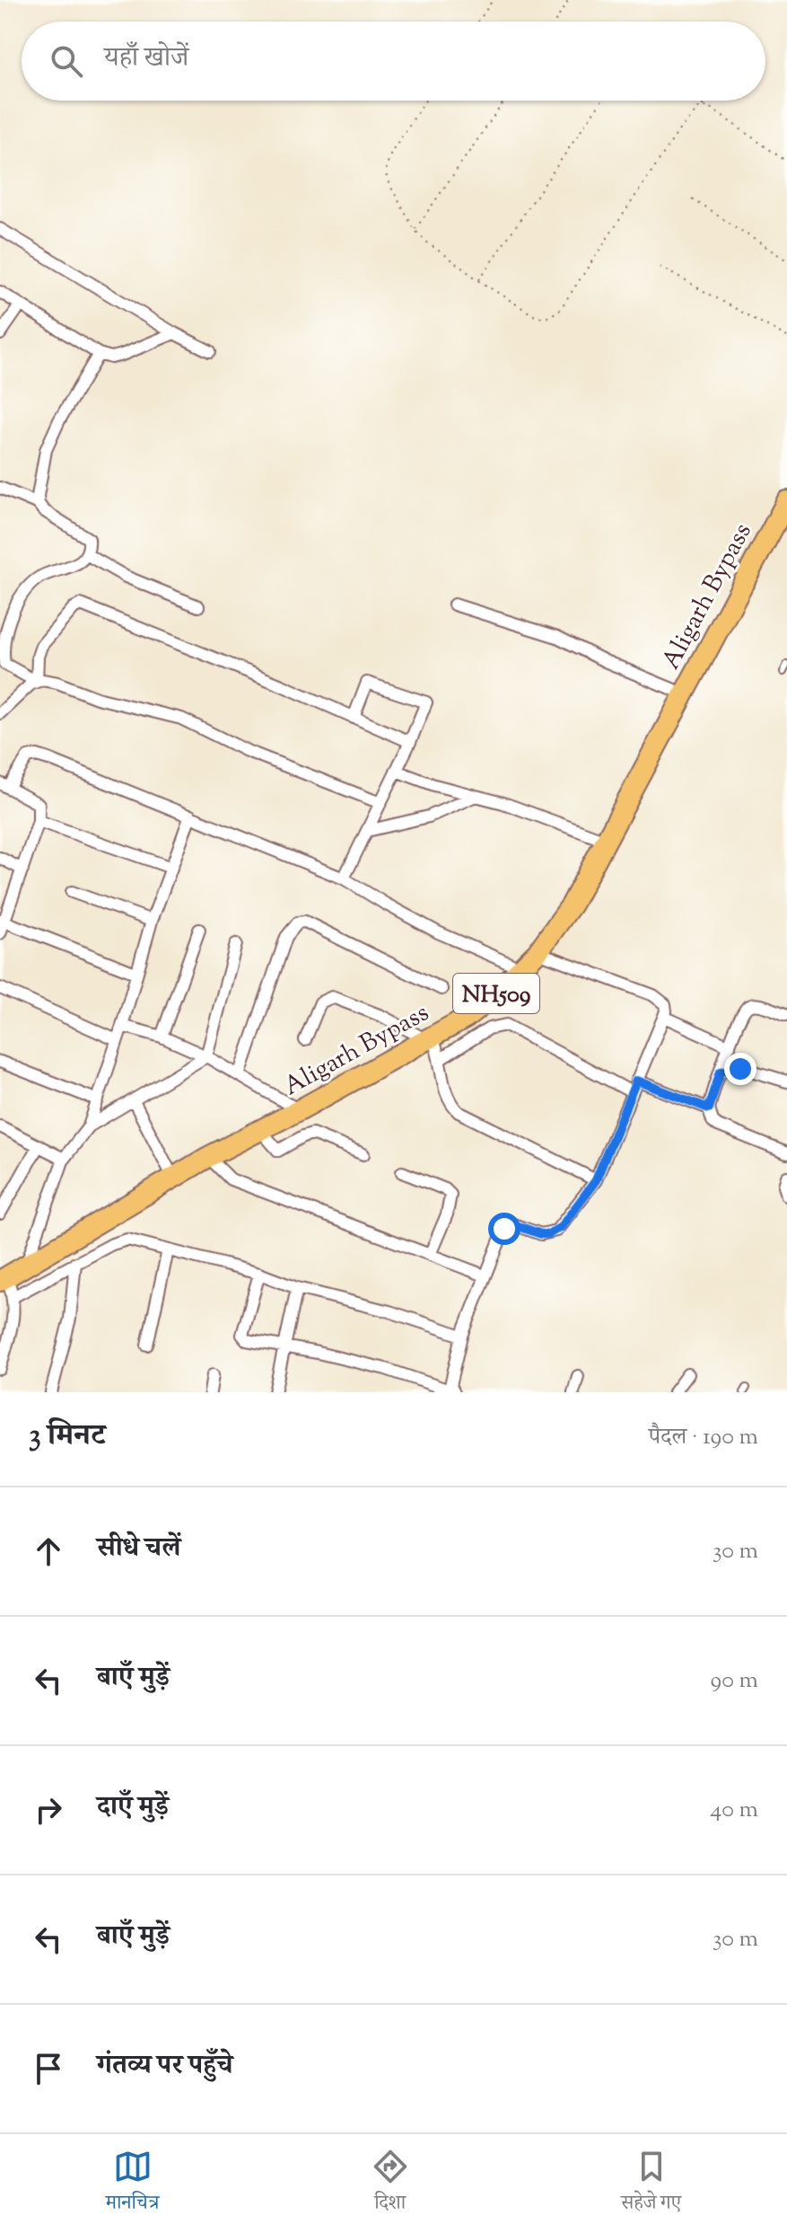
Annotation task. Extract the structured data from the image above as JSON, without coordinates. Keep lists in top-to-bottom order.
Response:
{
  "streets": {
    "highway": ["Aligarh Bypass", "NH509"]
  },
  "page": {
    "search": "यहाँ खोजें",
    "heading": ["3 मिनट", "पैदल · 190 m"],
    "list": [
      ["सीधे चलें", "30 m"],
      ["बाएँ मुड़ें", "90 m"],
      ["दाएँ मुड़ें", "40 m"],
      ["बाएँ मुड़ें", "30 m"],
      "गंतव्य पर पहुँचे"
    ],
    "nav": ["मानचित्र", "दिशा", "सहेजे गए"]
  }
}
